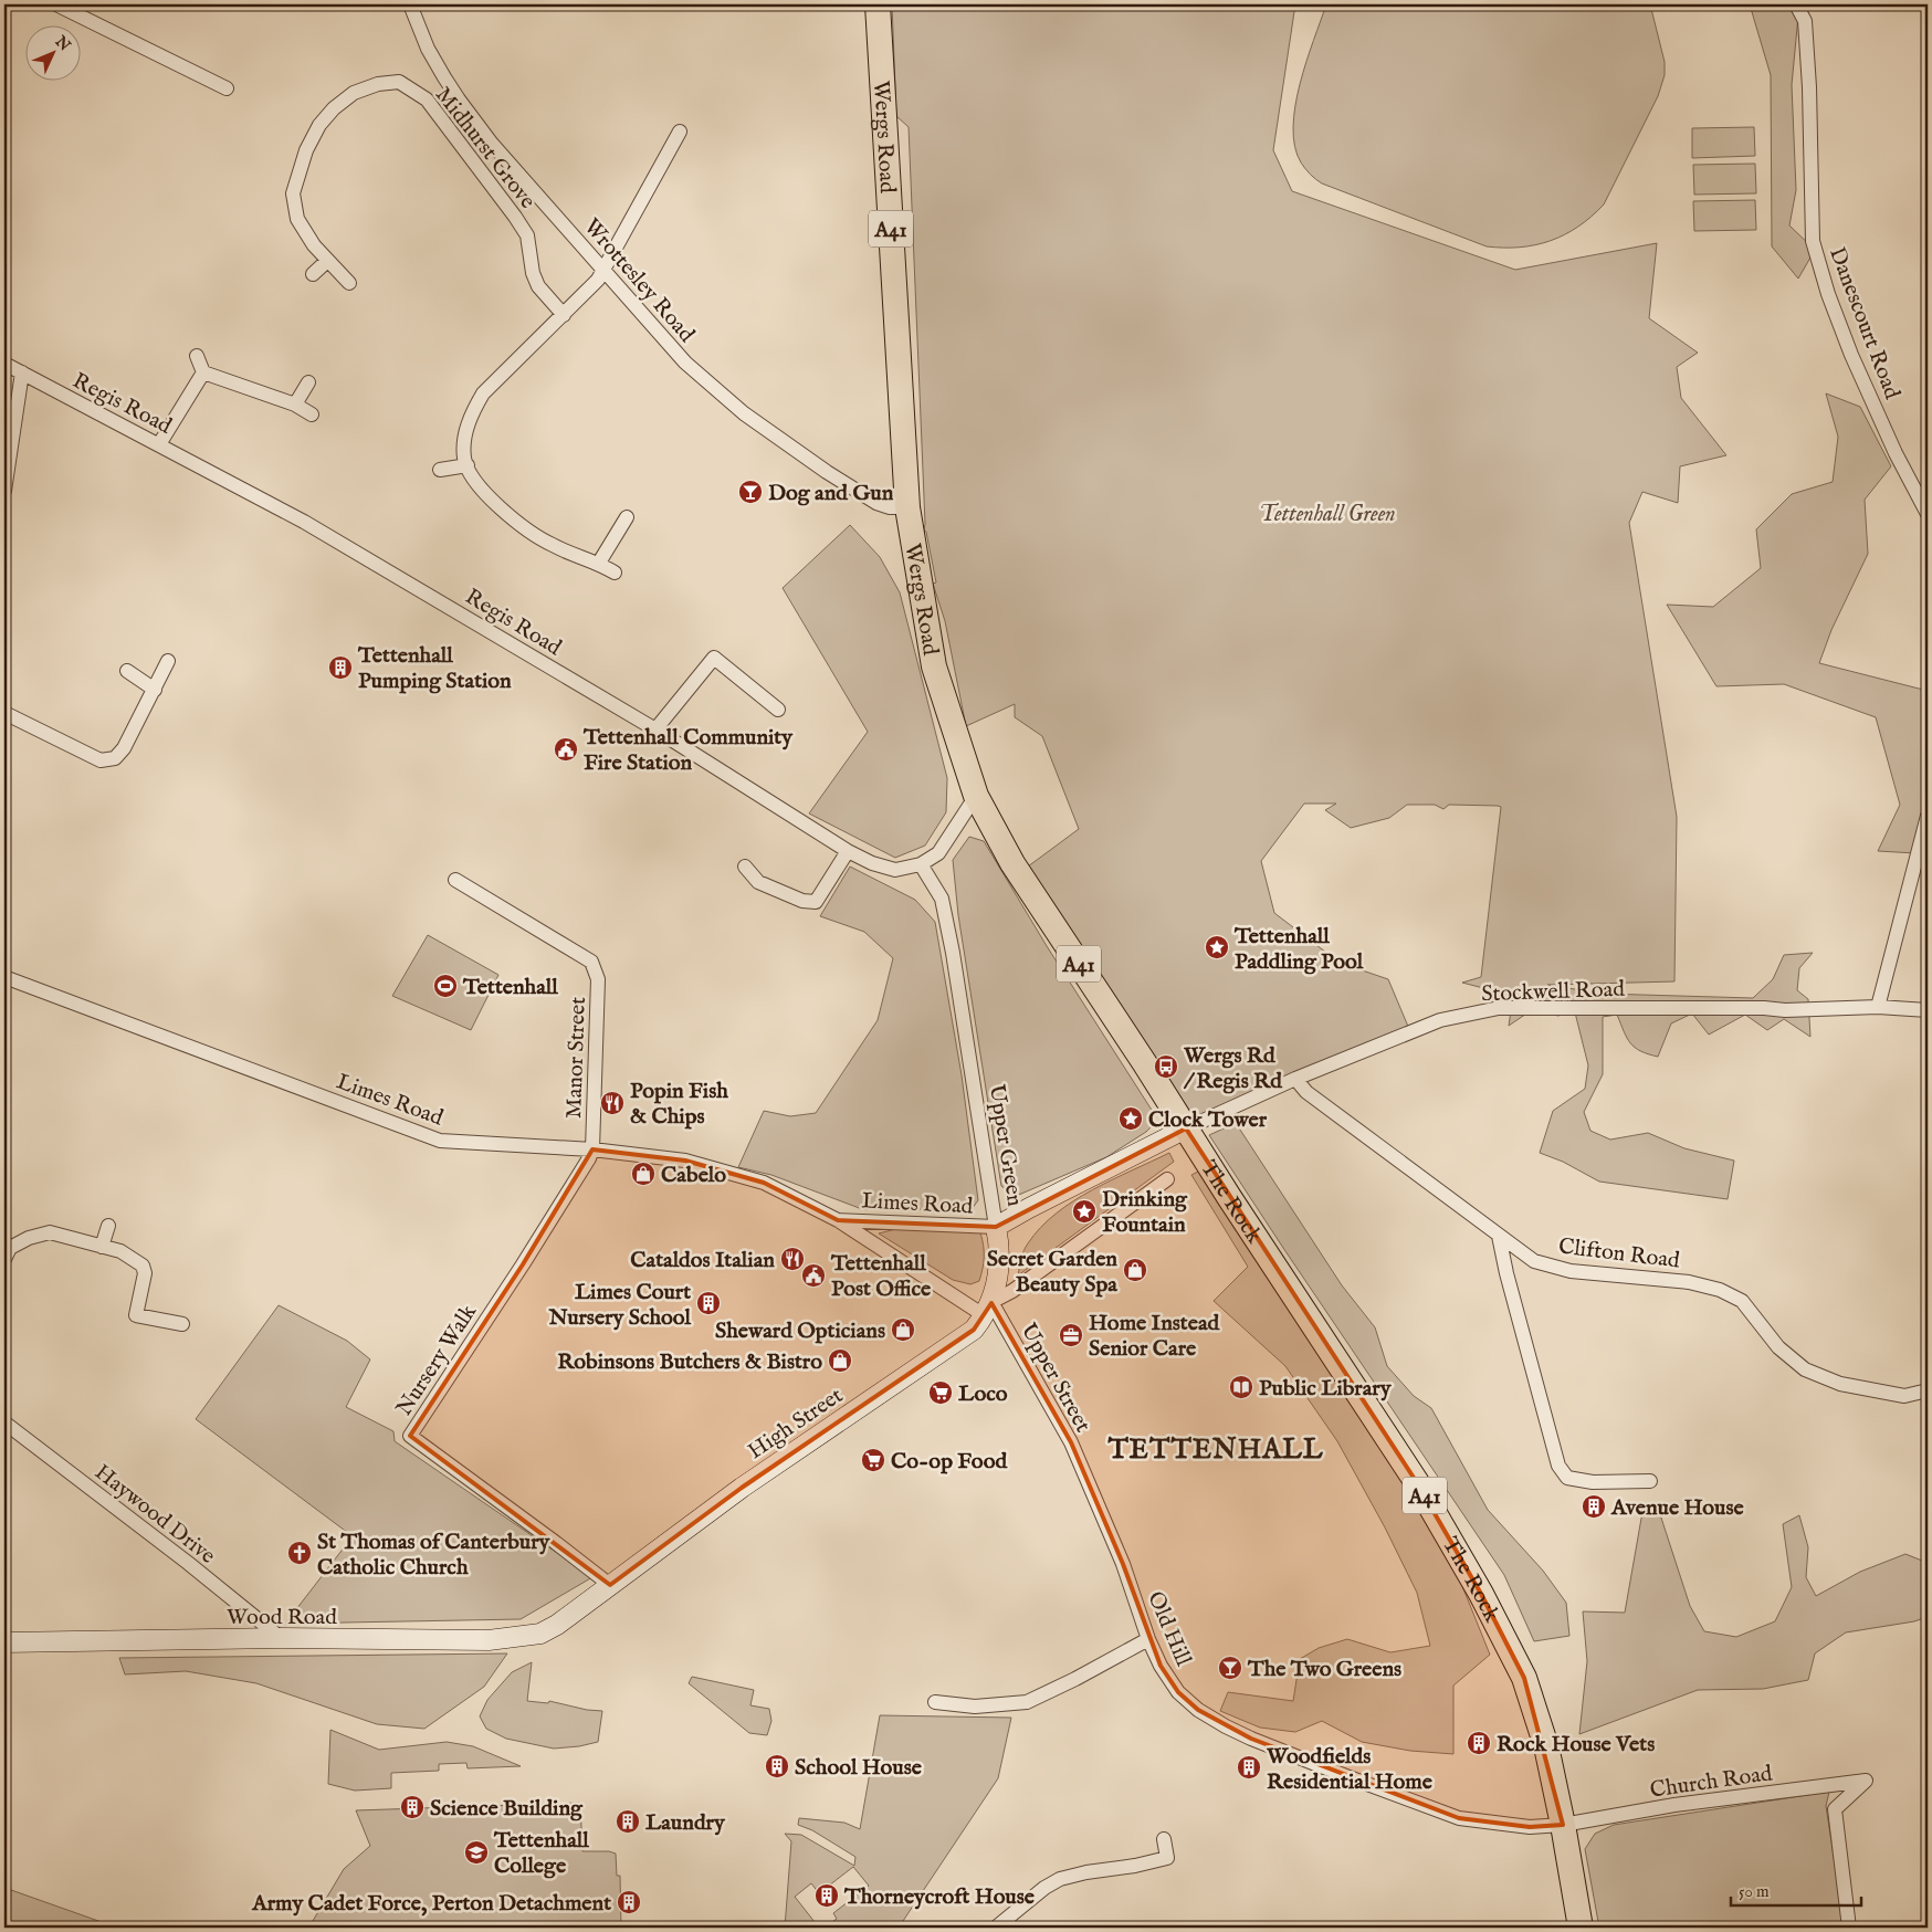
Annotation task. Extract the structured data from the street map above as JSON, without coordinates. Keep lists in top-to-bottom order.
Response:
{
  "streets": {
    "highway": ["Wergs Road", "A41", "The Rock"],
    "street": [
      "Midhurst Grove",
      "Wrottesley Road",
      "Danescourt Road",
      "Regis Road",
      "Stockwell Road",
      "Manor Street",
      "Limes Road",
      "Upper Green",
      "Clifton Road",
      "Nursery Walk",
      "Upper Street",
      "High Street",
      "Haywood Drive",
      "Wood Road",
      "Old Hill",
      "Church Road"
    ]
  },
  "crossings": [
    ["Wergs Road", "Wrottesley Road"],
    ["Wergs Road", "Regis Road"],
    ["Wergs Road", "Stockwell Road"],
    ["Wergs Road", "Upper Green"],
    ["Wergs Road", "The Rock"],
    ["Regis Road", "Upper Green"],
    ["Stockwell Road", "Upper Green"],
    ["Stockwell Road", "The Rock"],
    ["Stockwell Road", "Clifton Road"],
    ["Manor Street", "Limes Road"],
    ["Manor Street", "Nursery Walk"],
    ["Limes Road", "Upper Green"],
    ["Limes Road", "Nursery Walk"],
    ["Limes Road", "Upper Street"],
    ["Limes Road", "High Street"],
    ["Upper Green", "The Rock"],
    ["Upper Green", "High Street"],
    ["The Rock", "Old Hill"],
    ["The Rock", "Church Road"],
    ["Nursery Walk", "High Street"],
    ["Upper Street", "High Street"],
    ["Upper Street", "Old Hill"],
    ["High Street", "Wood Road"],
    ["Haywood Drive", "Wood Road"],
    ["Old Hill", "Church Road"]
  ],
  "districts": ["TETTENHALL"],
  "parks": ["Tettenhall Green"],
  "places": {
    "bar": ["Dog and Gun", "The Two Greens"],
    "building": [
      "Tettenhall Pumping Station",
      "Limes Court Nursery School",
      "Avenue House",
      "Rock House Vets",
      "School House",
      "Woodfields Residential Home",
      "Science Building",
      "Laundry",
      "Thorneycroft House",
      "Army Cadet Force, Perton Detachment"
    ],
    "public building": ["Tettenhall Community Fire Station", "Tettenhall Post Office"],
    "place": ["Tettenhall Paddling Pool", "Clock Tower", "Drinking Fountain"],
    "sports": ["Tettenhall"],
    "bus stop": ["Wergs Rd / Regis Rd"],
    "restaurant": ["Popin Fish & Chips", "Cataldos Italian"],
    "shop": [
      "Cabelo",
      "Secret Garden Beauty Spa",
      "Sheward Opticians",
      "Robinsons Butchers & Bistro"
    ],
    "office": ["Home Instead Senior Care"],
    "library": ["Public Library"],
    "supermarket": ["Loco", "Co-op Food"],
    "church": ["St Thomas of Canterbury Catholic Church"],
    "school or university": ["Tettenhall College"]
  },
  "scale_bar": "50 m",
  "north": "top right"
}
